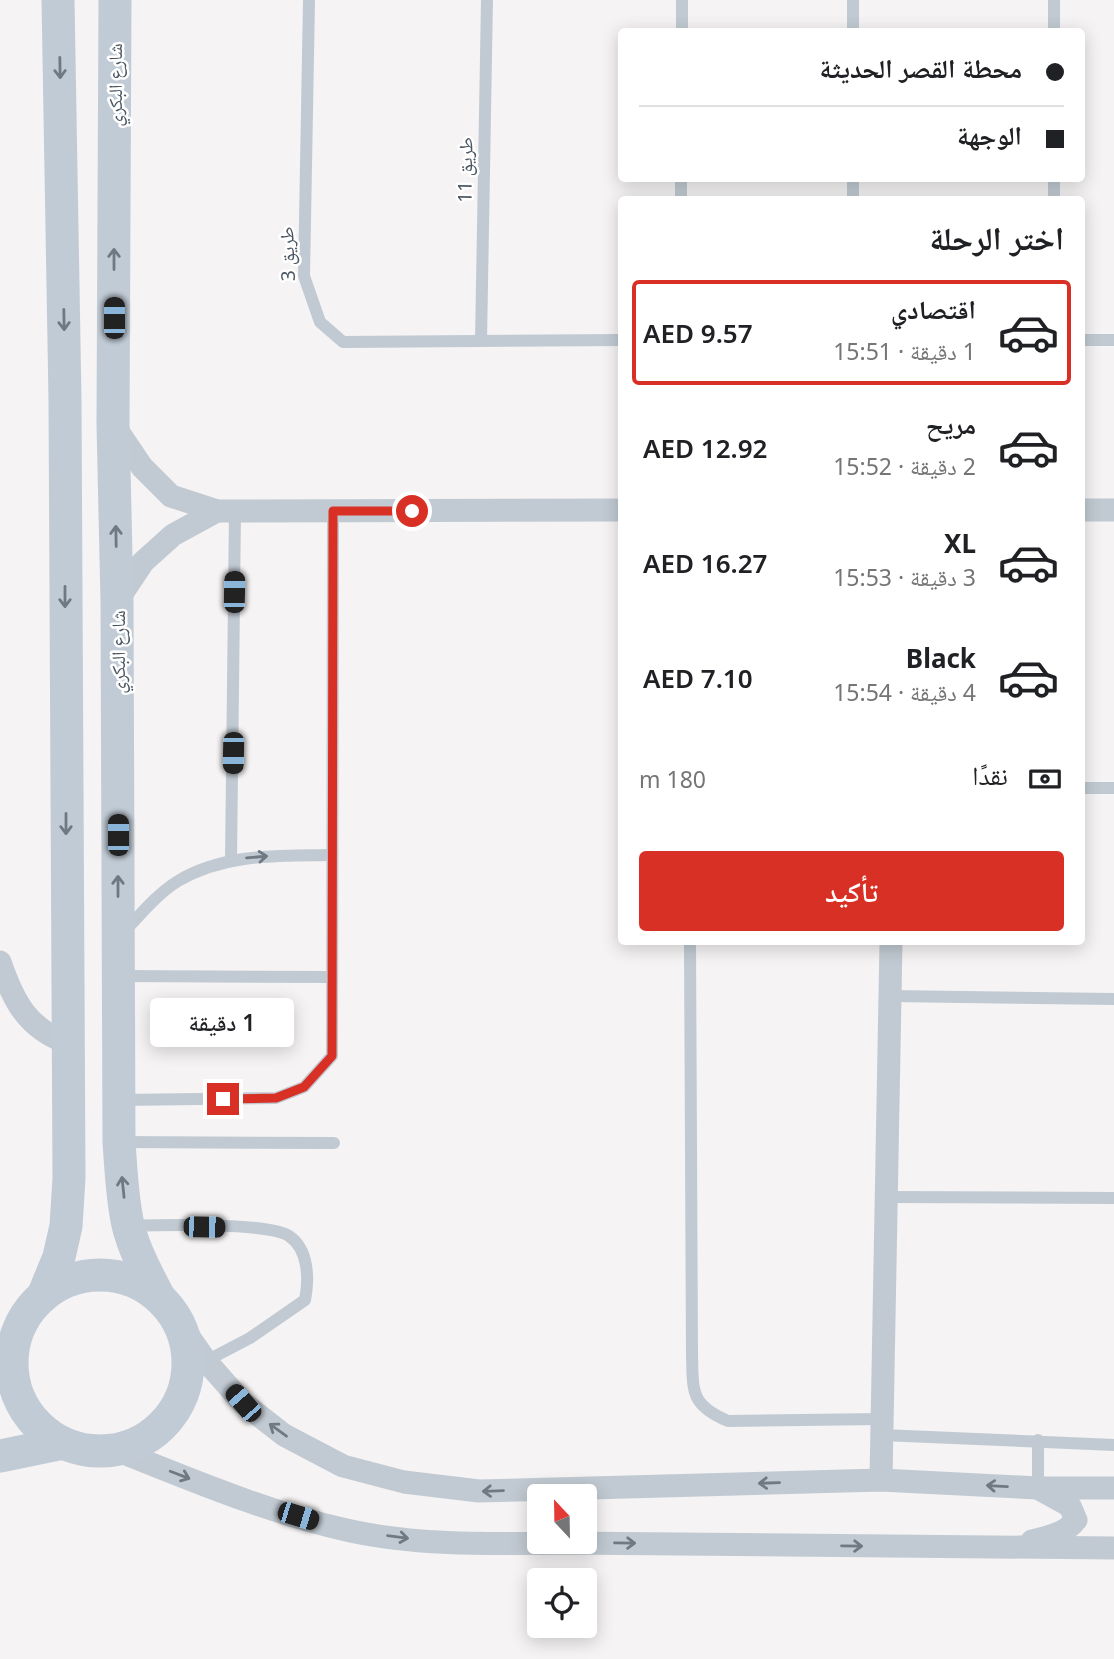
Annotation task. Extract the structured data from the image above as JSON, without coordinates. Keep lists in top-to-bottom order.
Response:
{
  "streets": {
    "main road": ["شارع البكري"],
    "lane": ["طريق 11", "طريق 3"]
  },
  "crossings": [
    ["طريق 11", "طريق 3"]
  ],
  "north": "top",
  "page": {
    "banner": ["محطة القصر الحديثة", "الوجهة"],
    "heading": "اختر الرحلة",
    "list": [
      {
        "name": "اقتصادي",
        "note": "1 دقيقة · 15:51",
        "value": "AED 9.57"
      },
      {
        "name": "مريح",
        "note": "2 دقيقة · 15:52",
        "value": "AED 12.92"
      },
      {
        "name": "XL",
        "note": "3 دقيقة · 15:53",
        "value": "AED 16.27"
      },
      {
        "name": "Black",
        "note": "4 دقيقة · 15:54",
        "value": "AED 7.10"
      }
    ],
    "pay": ["نقدًا", "180 m"],
    "buttons": "تأكيد",
    "bubble": "1 دقيقة"
  }
}
